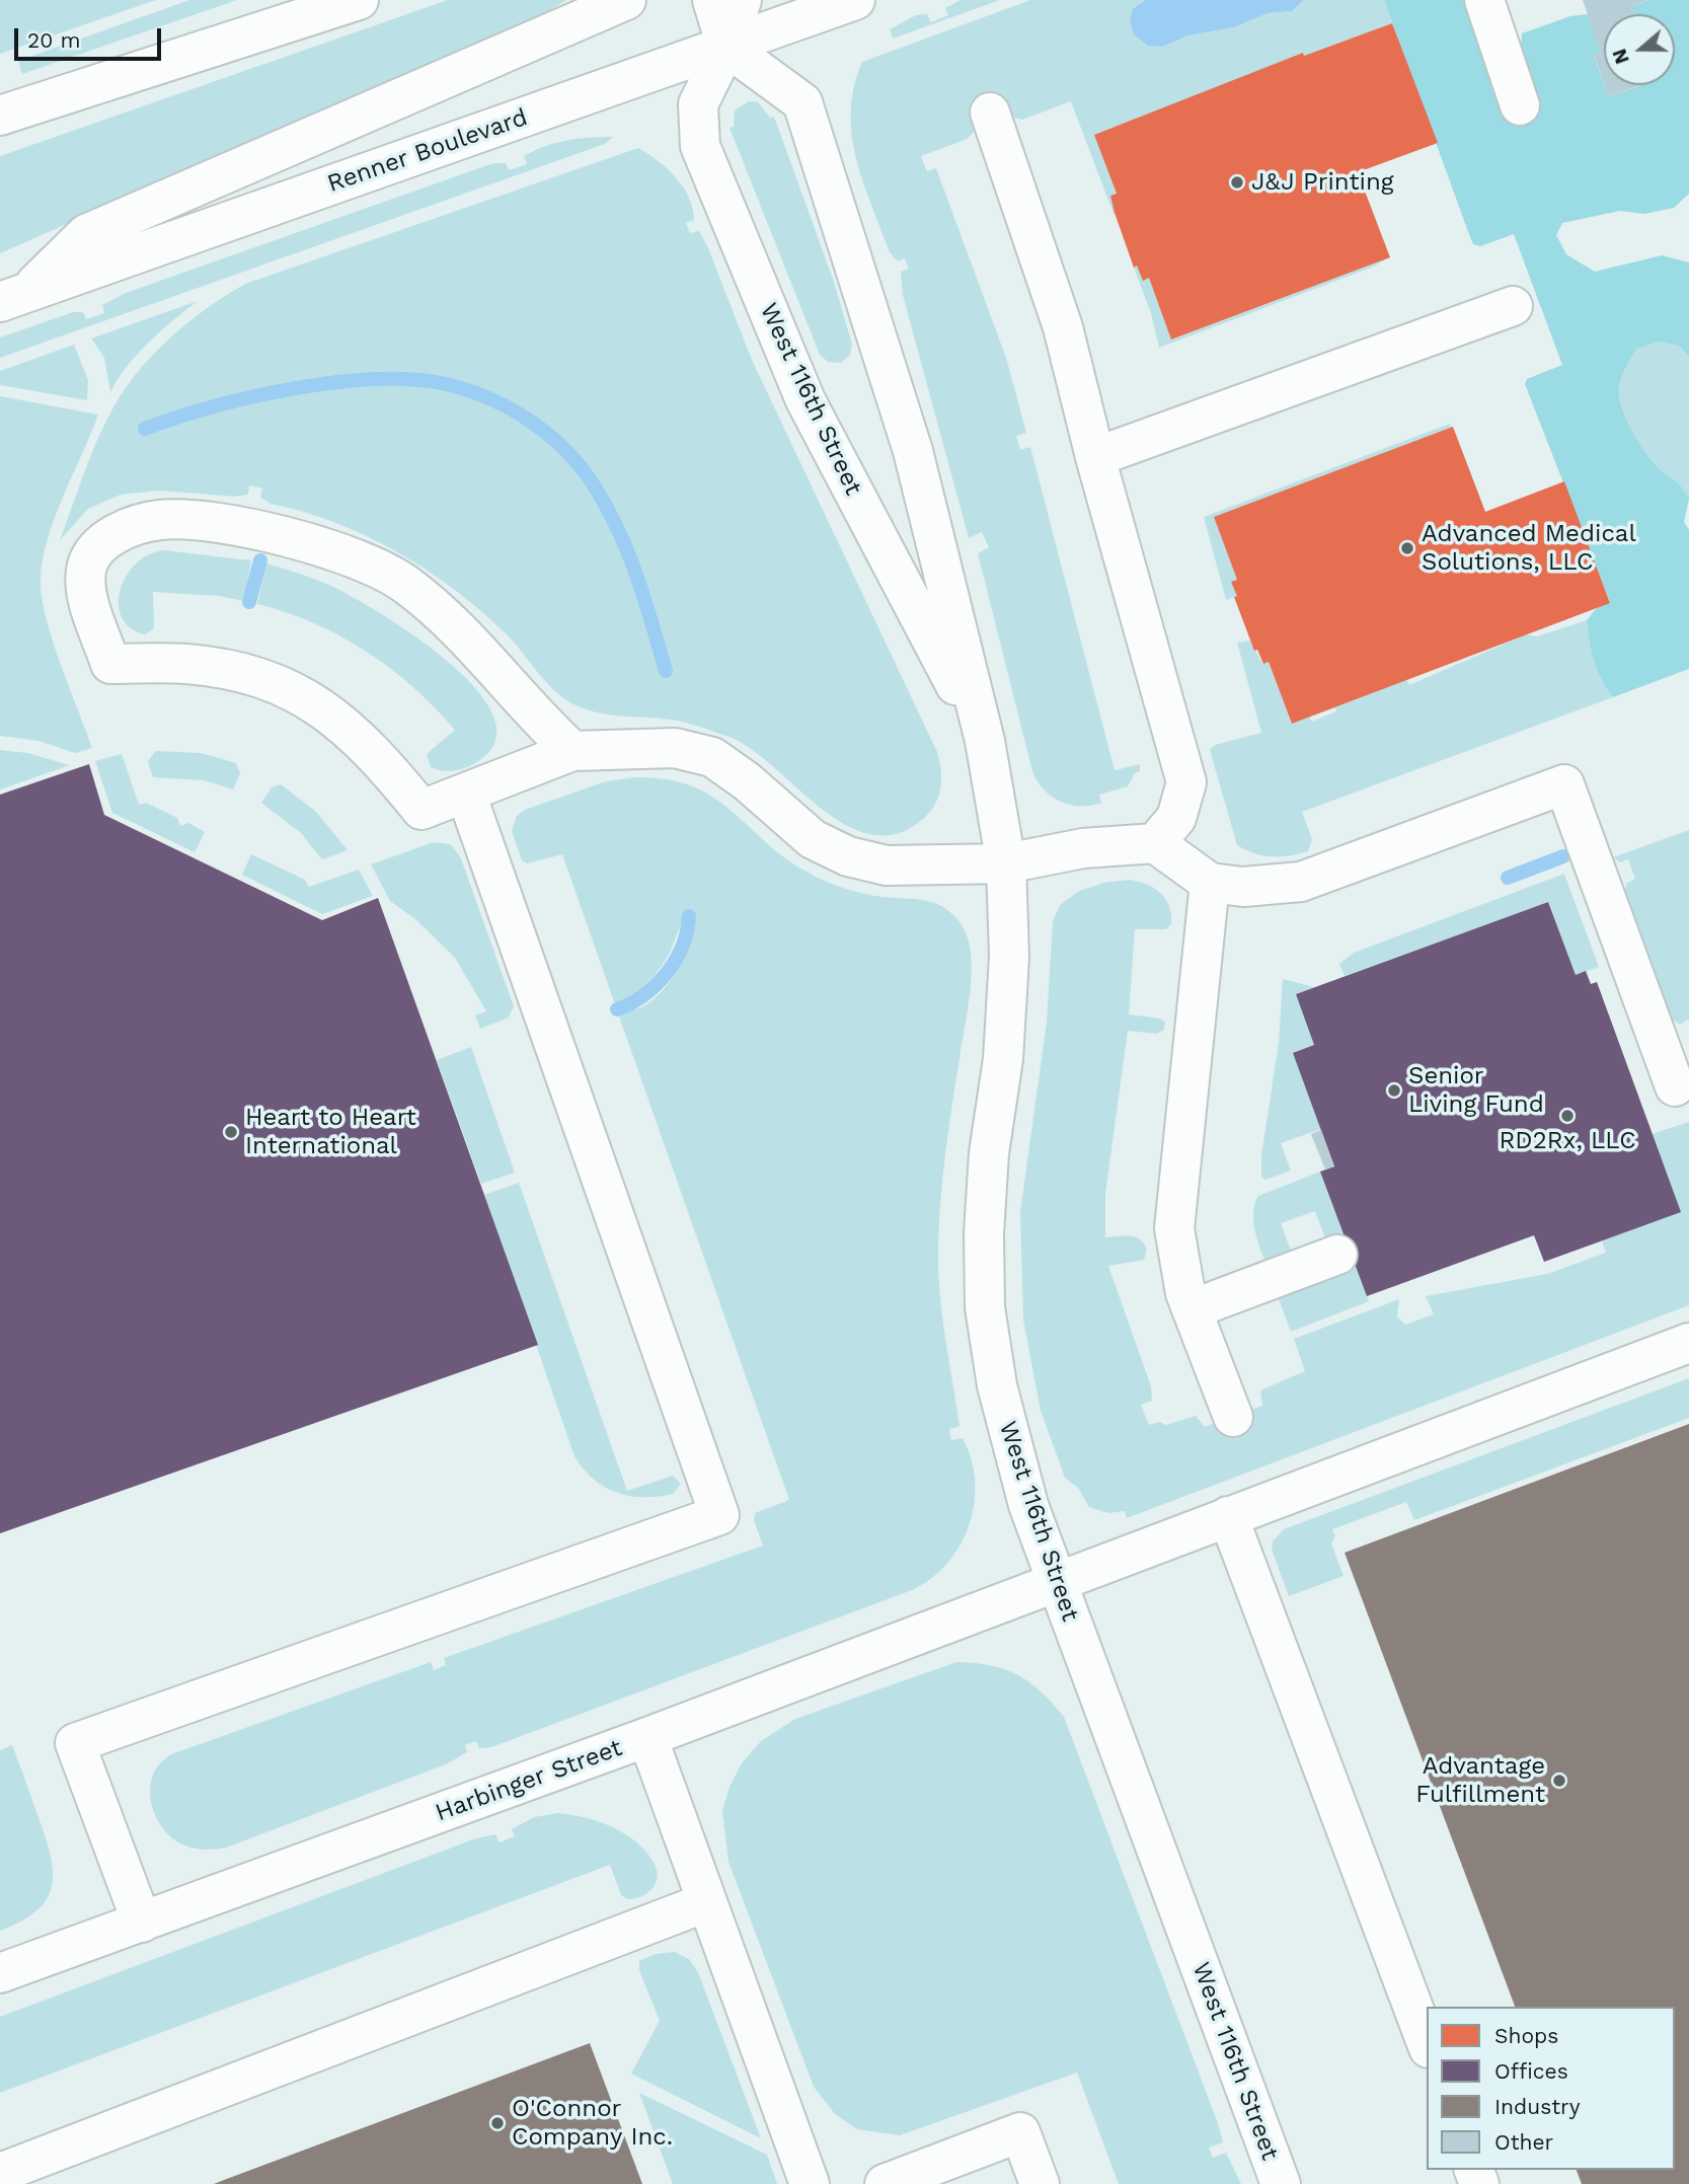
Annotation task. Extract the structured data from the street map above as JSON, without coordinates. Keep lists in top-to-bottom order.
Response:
{
  "streets": {
    "street": ["Renner Boulevard", "West 116th Street", "Harbinger Street"]
  },
  "crossings": [
    ["Renner Boulevard", "West 116th Street"],
    ["West 116th Street", "Harbinger Street"]
  ],
  "places": [
    "J&J Printing",
    "Advanced Medical Solutions, LLC",
    "Senior Living Fund",
    "RD2Rx, LLC",
    "Heart to Heart International",
    "Advantage Fulfillment",
    "O'Connor Company Inc."
  ],
  "legend": [
    "Shops",
    "Offices",
    "Industry",
    "Other"
  ],
  "scale_bar": "20 m",
  "north": "left"
}
